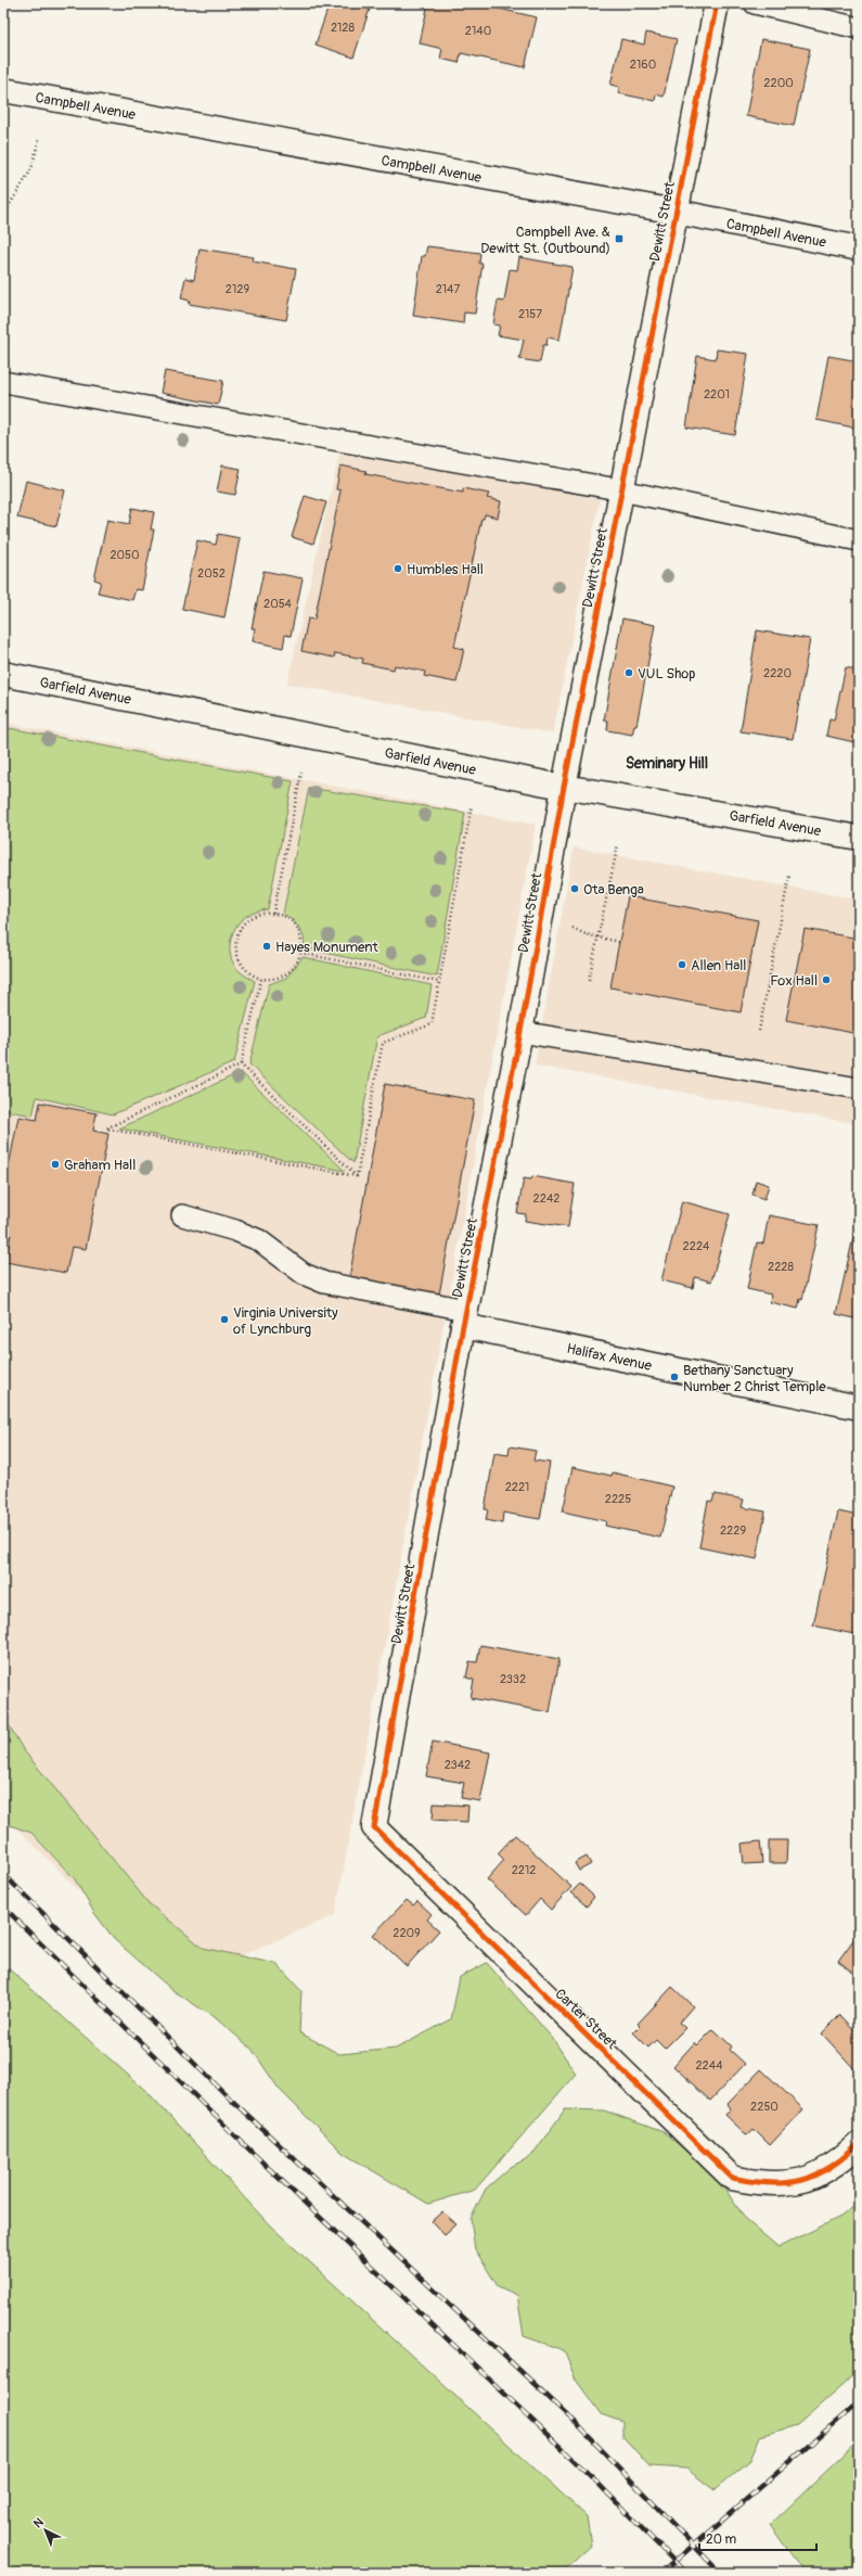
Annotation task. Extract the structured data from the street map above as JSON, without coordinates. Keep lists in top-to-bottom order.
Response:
{
  "streets": {
    "street": [
      "Campbell Avenue",
      "Dewitt Street",
      "Garfield Avenue",
      "Halifax Avenue",
      "Carter Street"
    ]
  },
  "crossings": [
    ["Campbell Avenue", "Dewitt Street"],
    ["Dewitt Street", "Garfield Avenue"],
    ["Dewitt Street", "Halifax Avenue"],
    ["Dewitt Street", "Carter Street"]
  ],
  "districts": ["Seminary Hill"],
  "places": {
    "transit": ["Campbell Ave. & Dewitt St. (Outbound)"],
    "other": [
      "Humbles Hall",
      "VUL Shop",
      "Ota Benga",
      "Hayes Monument",
      "Allen Hall",
      "Fox Hall",
      "Graham Hall",
      "Virginia University of Lynchburg",
      "Bethany Sanctuary Number 2 Christ Temple"
    ]
  },
  "house_numbers": [
    "2128",
    "2140",
    "2160",
    "2200",
    "2129",
    "2147",
    "2157",
    "2201",
    "2050",
    "2052",
    "2054",
    "2220",
    "2242",
    "2224",
    "2228",
    "2221",
    "2225",
    "2229",
    "2332",
    "2342",
    "2212",
    "2209",
    "2244",
    "2250"
  ],
  "scale_bar": "20 m",
  "north": "top left"
}
